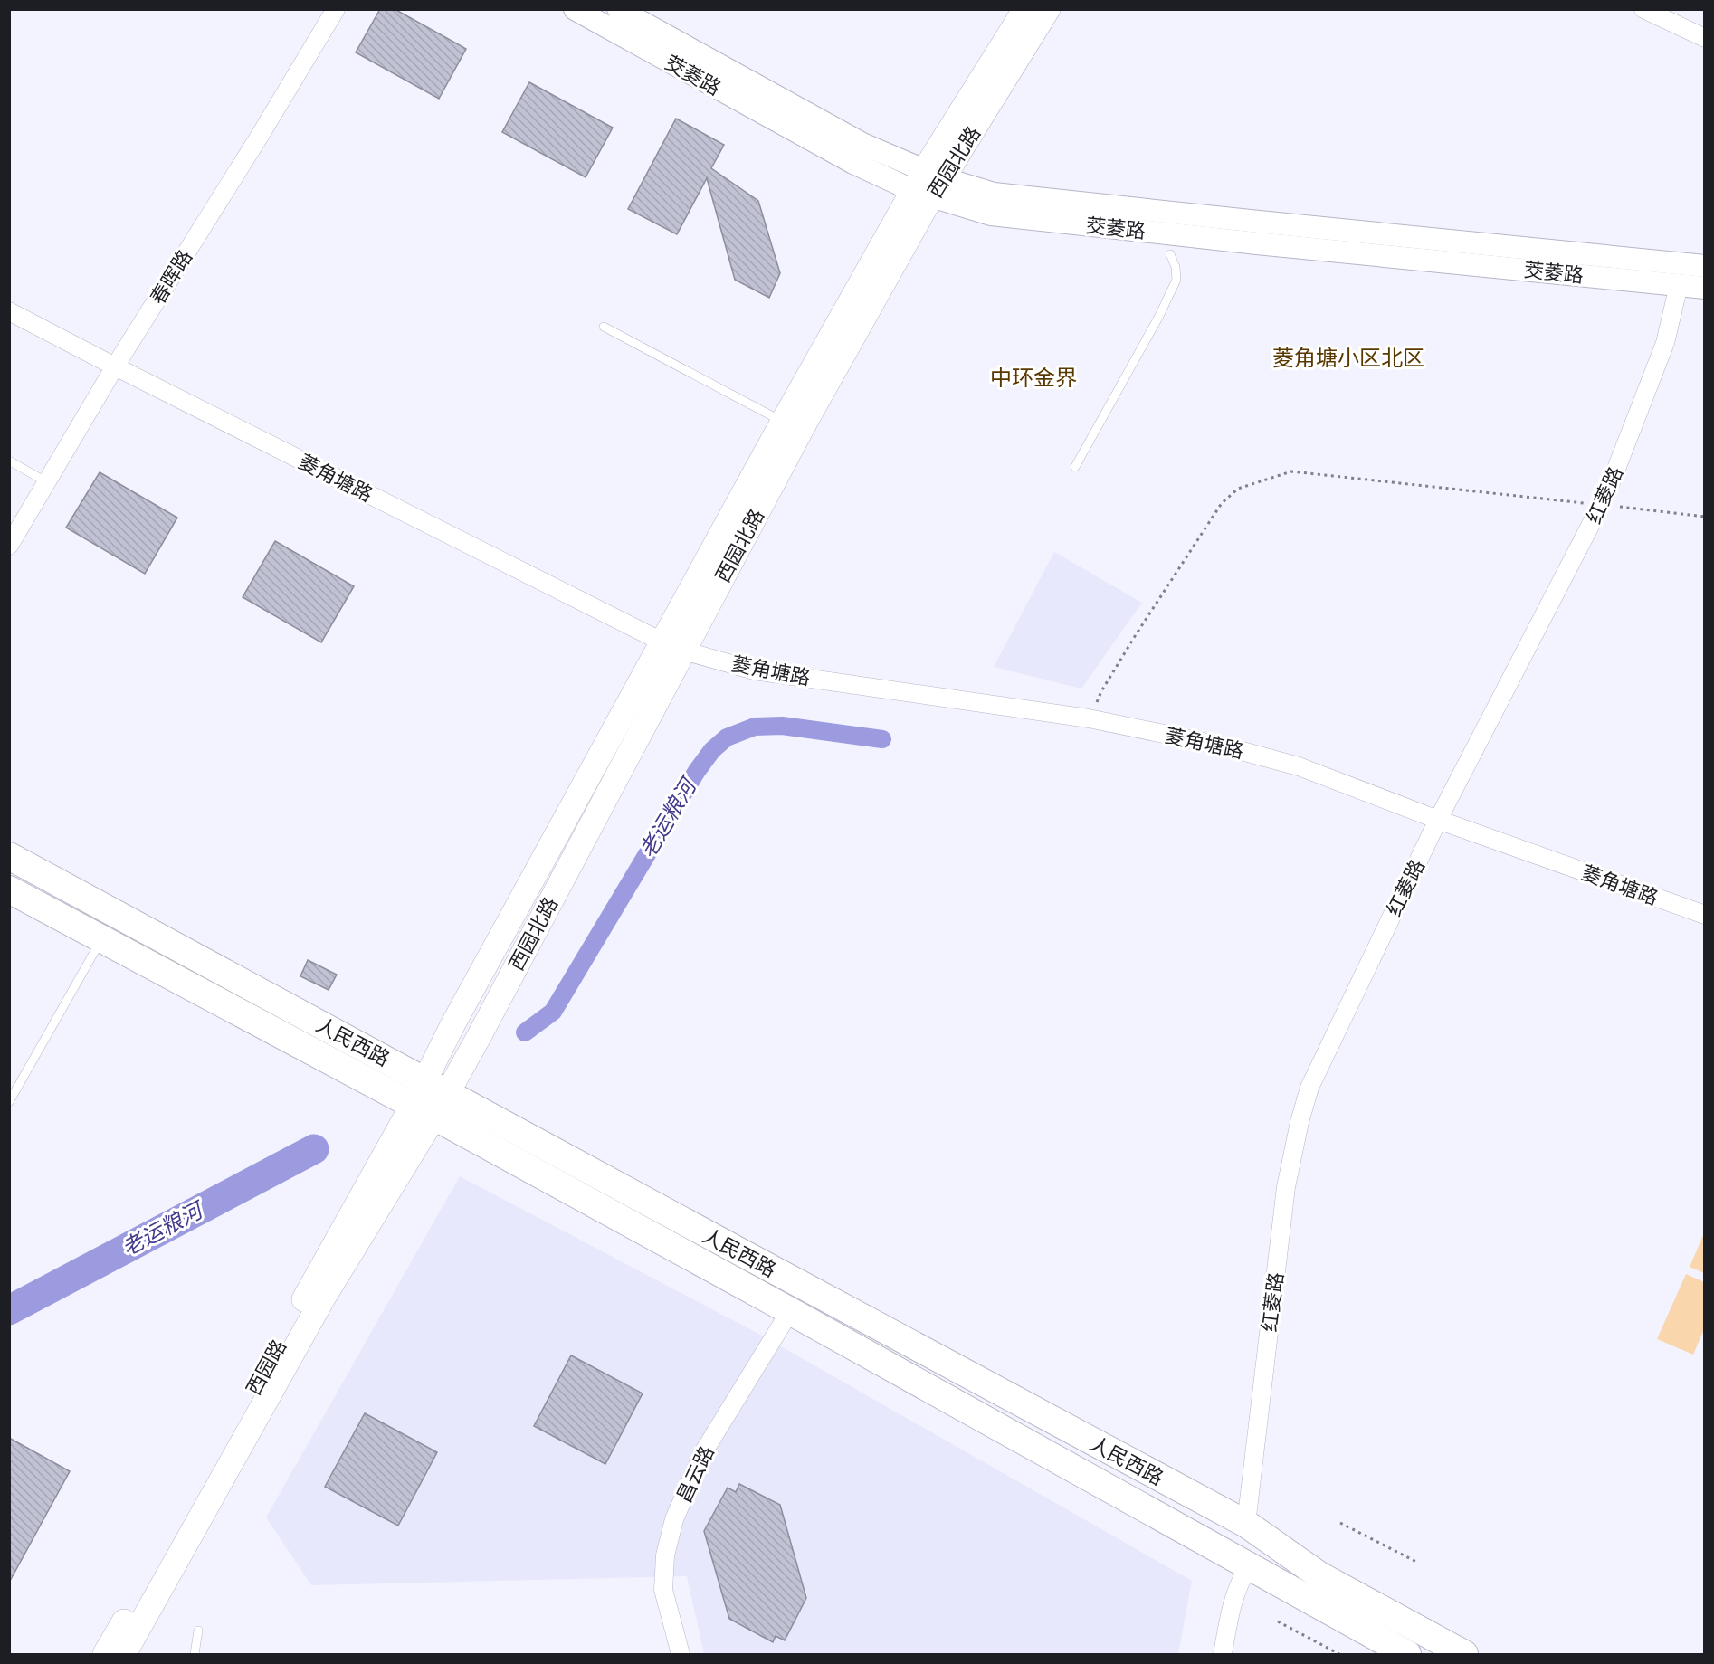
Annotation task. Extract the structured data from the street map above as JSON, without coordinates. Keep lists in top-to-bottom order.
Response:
{
  "streets": {
    "main road": ["西园北路", "人民西路", "西园路"],
    "street": [
      "茭菱路",
      "春晖路",
      "菱角塘路",
      "红菱路",
      "昌云路"
    ]
  },
  "crossings": [
    ["茭菱路", "西园北路"],
    ["茭菱路", "红菱路"],
    ["西园北路", "菱角塘路"],
    ["西园北路", "人民西路"],
    ["西园北路", "西园路"],
    ["春晖路", "菱角塘路"],
    ["菱角塘路", "红菱路"],
    ["红菱路", "人民西路"],
    ["人民西路", "西园路"],
    ["人民西路", "昌云路"]
  ],
  "districts": ["菱角塘小区北区", "中环金界"],
  "water": ["老运粮河"]
}
